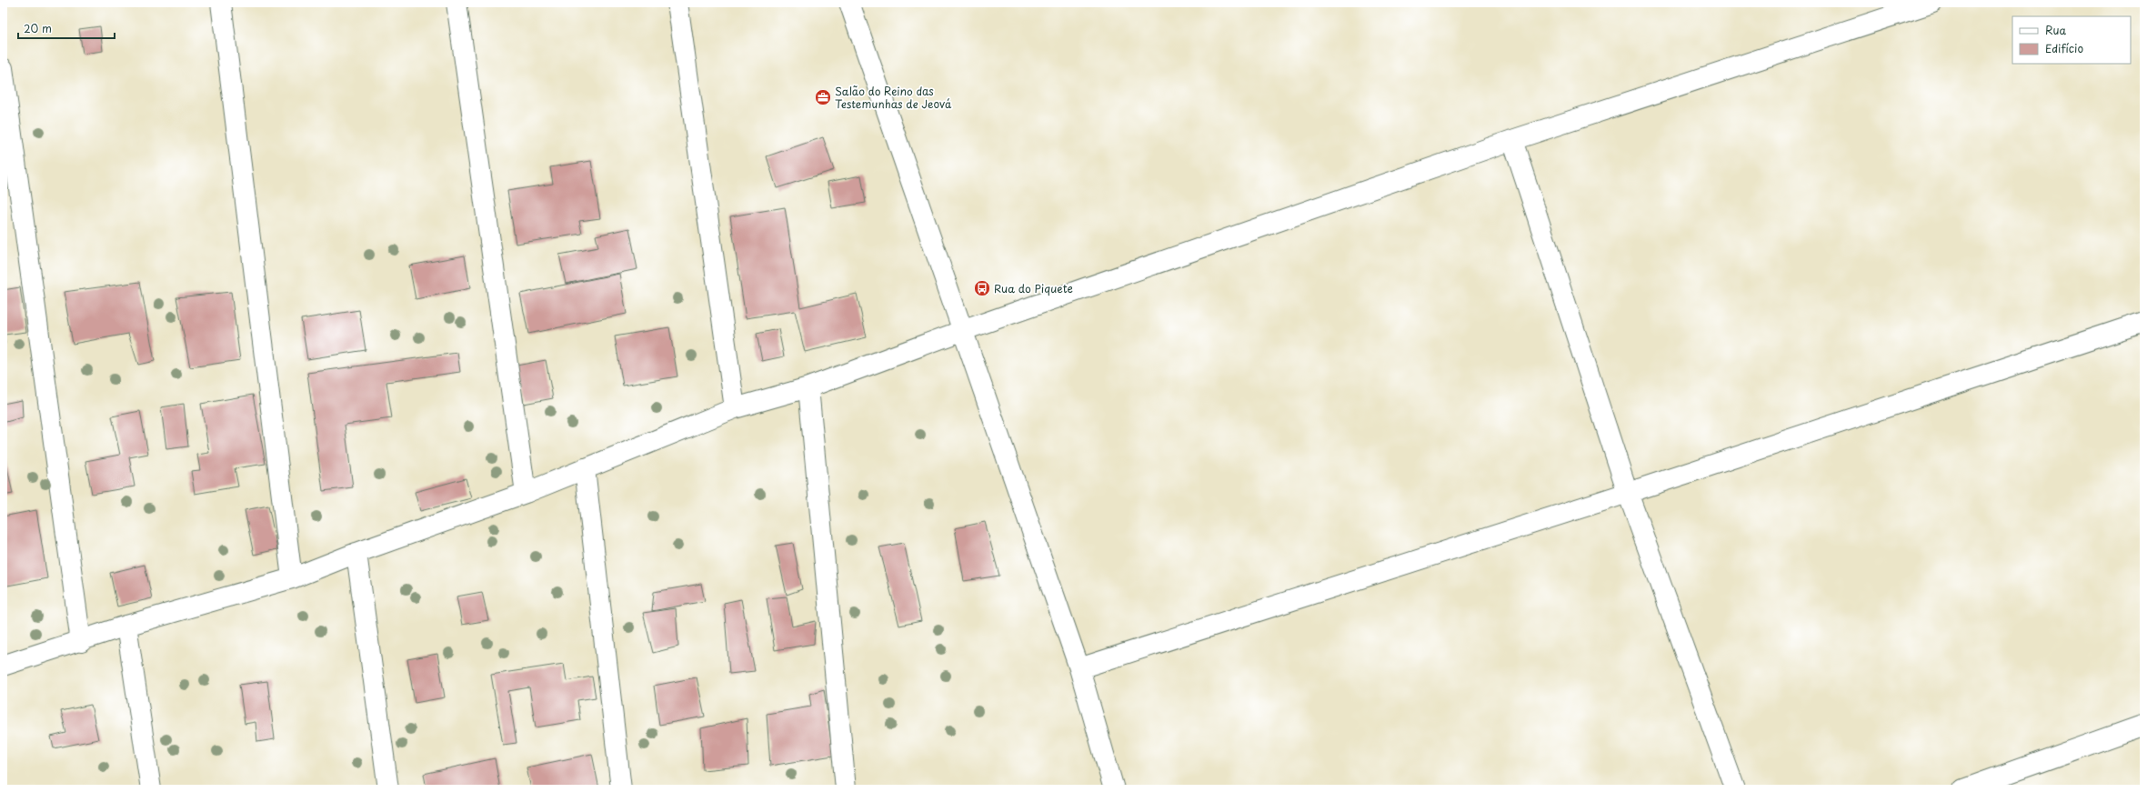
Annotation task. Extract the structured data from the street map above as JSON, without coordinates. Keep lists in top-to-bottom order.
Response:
{
  "places": {
    "office": ["Salão do Reino das Testemunhas de Jeová"],
    "bus stop": ["Rua do Piquete"]
  },
  "legend": ["Rua", "Edifício"],
  "scale_bar": "20 m"
}
